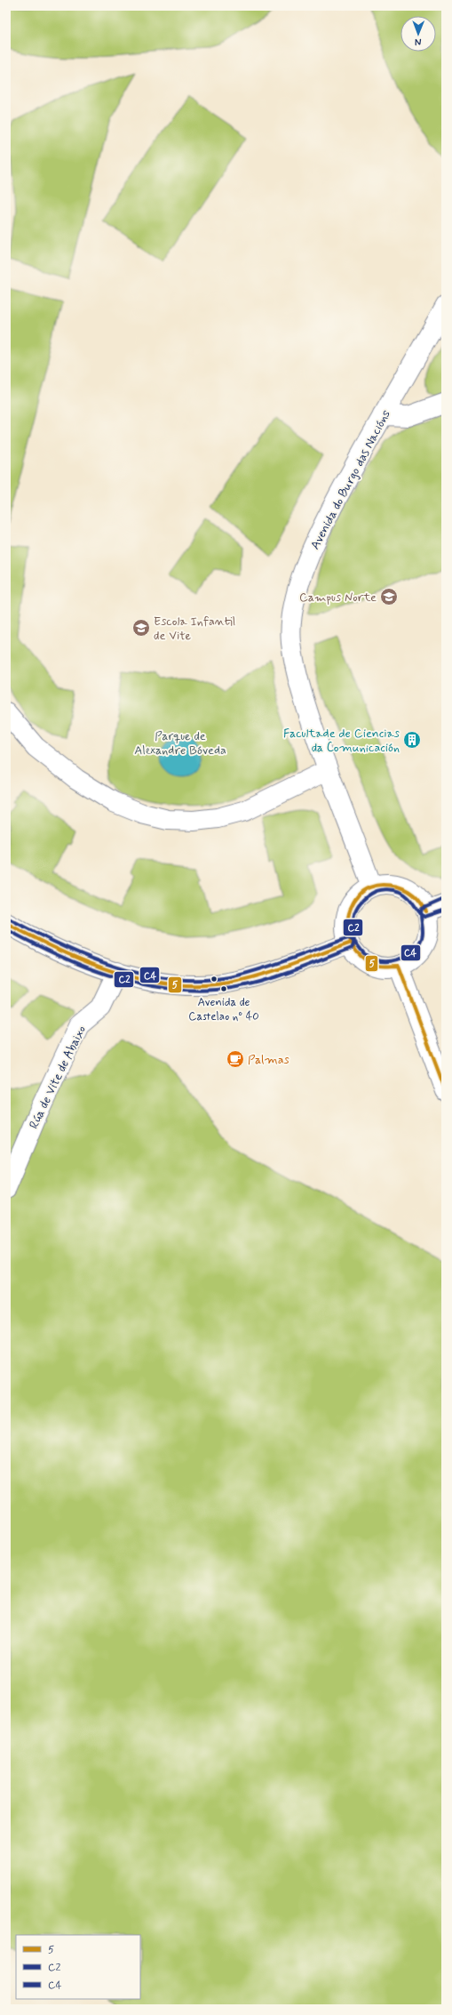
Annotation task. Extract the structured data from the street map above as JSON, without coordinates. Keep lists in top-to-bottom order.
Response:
{
  "streets": {
    "street": ["Avenida do Burgo das Nacións", "Rúa de Vite de Abaixo"]
  },
  "parks": ["Parque de Alexandre Bóveda"],
  "places": {
    "school or university": ["Campus Norte", "Escola Infantil de Vite"],
    "building": ["Facultade de Ciencias da Comunicación"],
    "other": ["Avenida de Castelao nº 40"],
    "cafe": ["Palmas"]
  },
  "lines": ["transit line 5", "transit line C2", "transit line C4"],
  "legend": ["5", "C2", "C4"],
  "north": "bottom"
}
